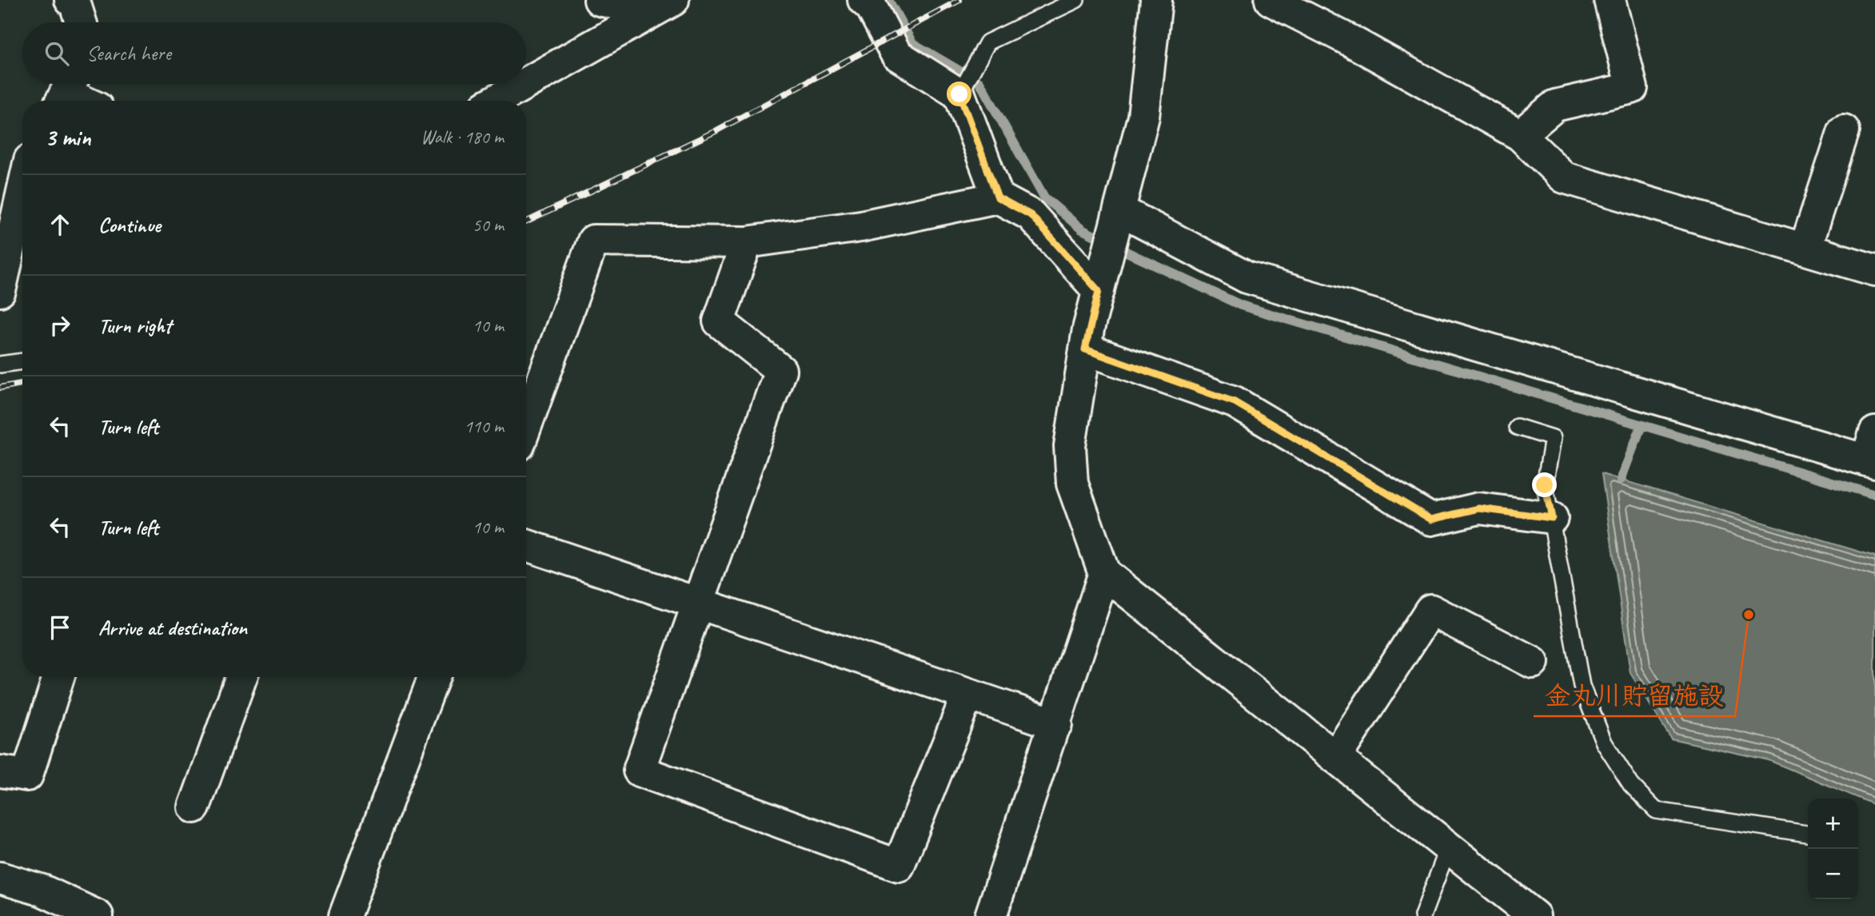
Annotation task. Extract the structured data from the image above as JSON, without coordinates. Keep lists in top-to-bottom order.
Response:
{
  "places": ["金丸川貯留施設"],
  "page": {
    "search": "Search here",
    "heading": ["3 min", "Walk · 180 m"],
    "list": [
      ["Continue", "50 m"],
      ["Turn right", "10 m"],
      ["Turn left", "110 m"],
      ["Turn left", "10 m"],
      "Arrive at destination"
    ],
    "map_buttons": ["+", "−"]
  }
}
